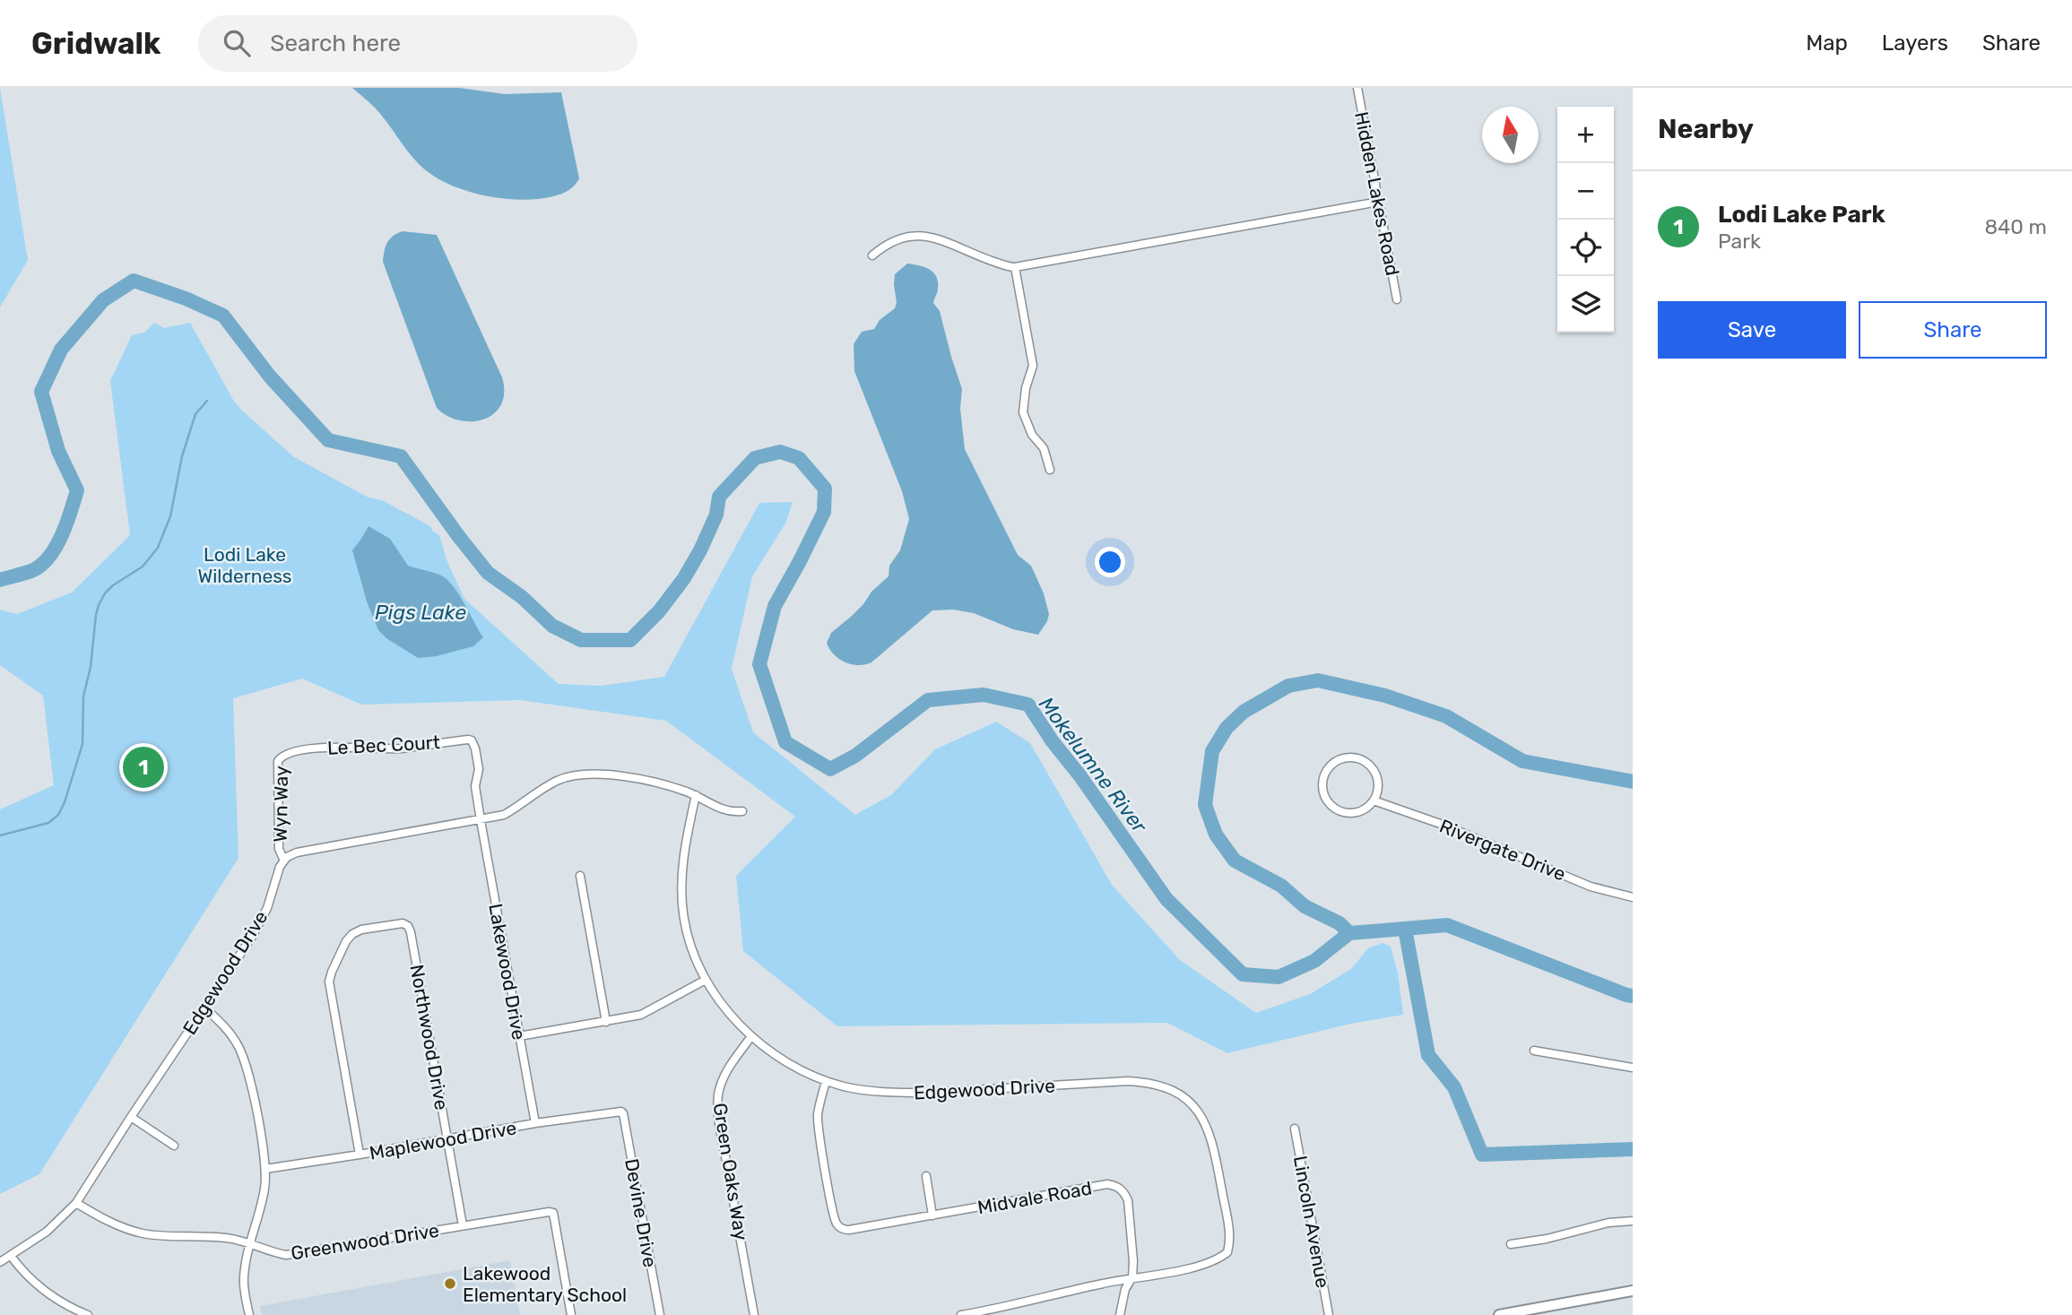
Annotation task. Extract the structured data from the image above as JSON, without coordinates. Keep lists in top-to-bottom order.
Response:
{
  "streets": {
    "street": [
      "Hidden Lakes Road",
      "Le Bec Court",
      "Wyn Way",
      "Rivergate Drive",
      "Lakewood Drive",
      "Edgewood Drive",
      "Northwood Drive",
      "Maplewood Drive",
      "Green Oaks Way",
      "Midvale Road",
      "Devine Drive",
      "Lincoln Avenue",
      "Greenwood Drive"
    ]
  },
  "crossings": [
    ["Le Bec Court", "Wyn Way"],
    ["Le Bec Court", "Lakewood Drive"],
    ["Wyn Way", "Edgewood Drive"],
    ["Lakewood Drive", "Maplewood Drive"],
    ["Edgewood Drive", "Green Oaks Way"],
    ["Edgewood Drive", "Midvale Road"],
    ["Edgewood Drive", "Greenwood Drive"],
    ["Northwood Drive", "Maplewood Drive"],
    ["Northwood Drive", "Greenwood Drive"],
    ["Maplewood Drive", "Devine Drive"]
  ],
  "water": ["Pigs Lake", "Mokelumne River"],
  "parks": ["Lodi Lake Wilderness"],
  "places": ["Lakewood Elementary School"],
  "north": "top",
  "page": {
    "header": "Gridwalk",
    "search": "Search here",
    "nav": ["Map", "Layers", "Share"],
    "heading": "Nearby",
    "map_buttons": ["+", "−"],
    "list": [
      {
        "mark": "1",
        "name": "Lodi Lake Park",
        "note": "Park",
        "value": "840 m"
      }
    ],
    "buttons": ["Save", "Share"],
    "pins": "1"
  }
}
